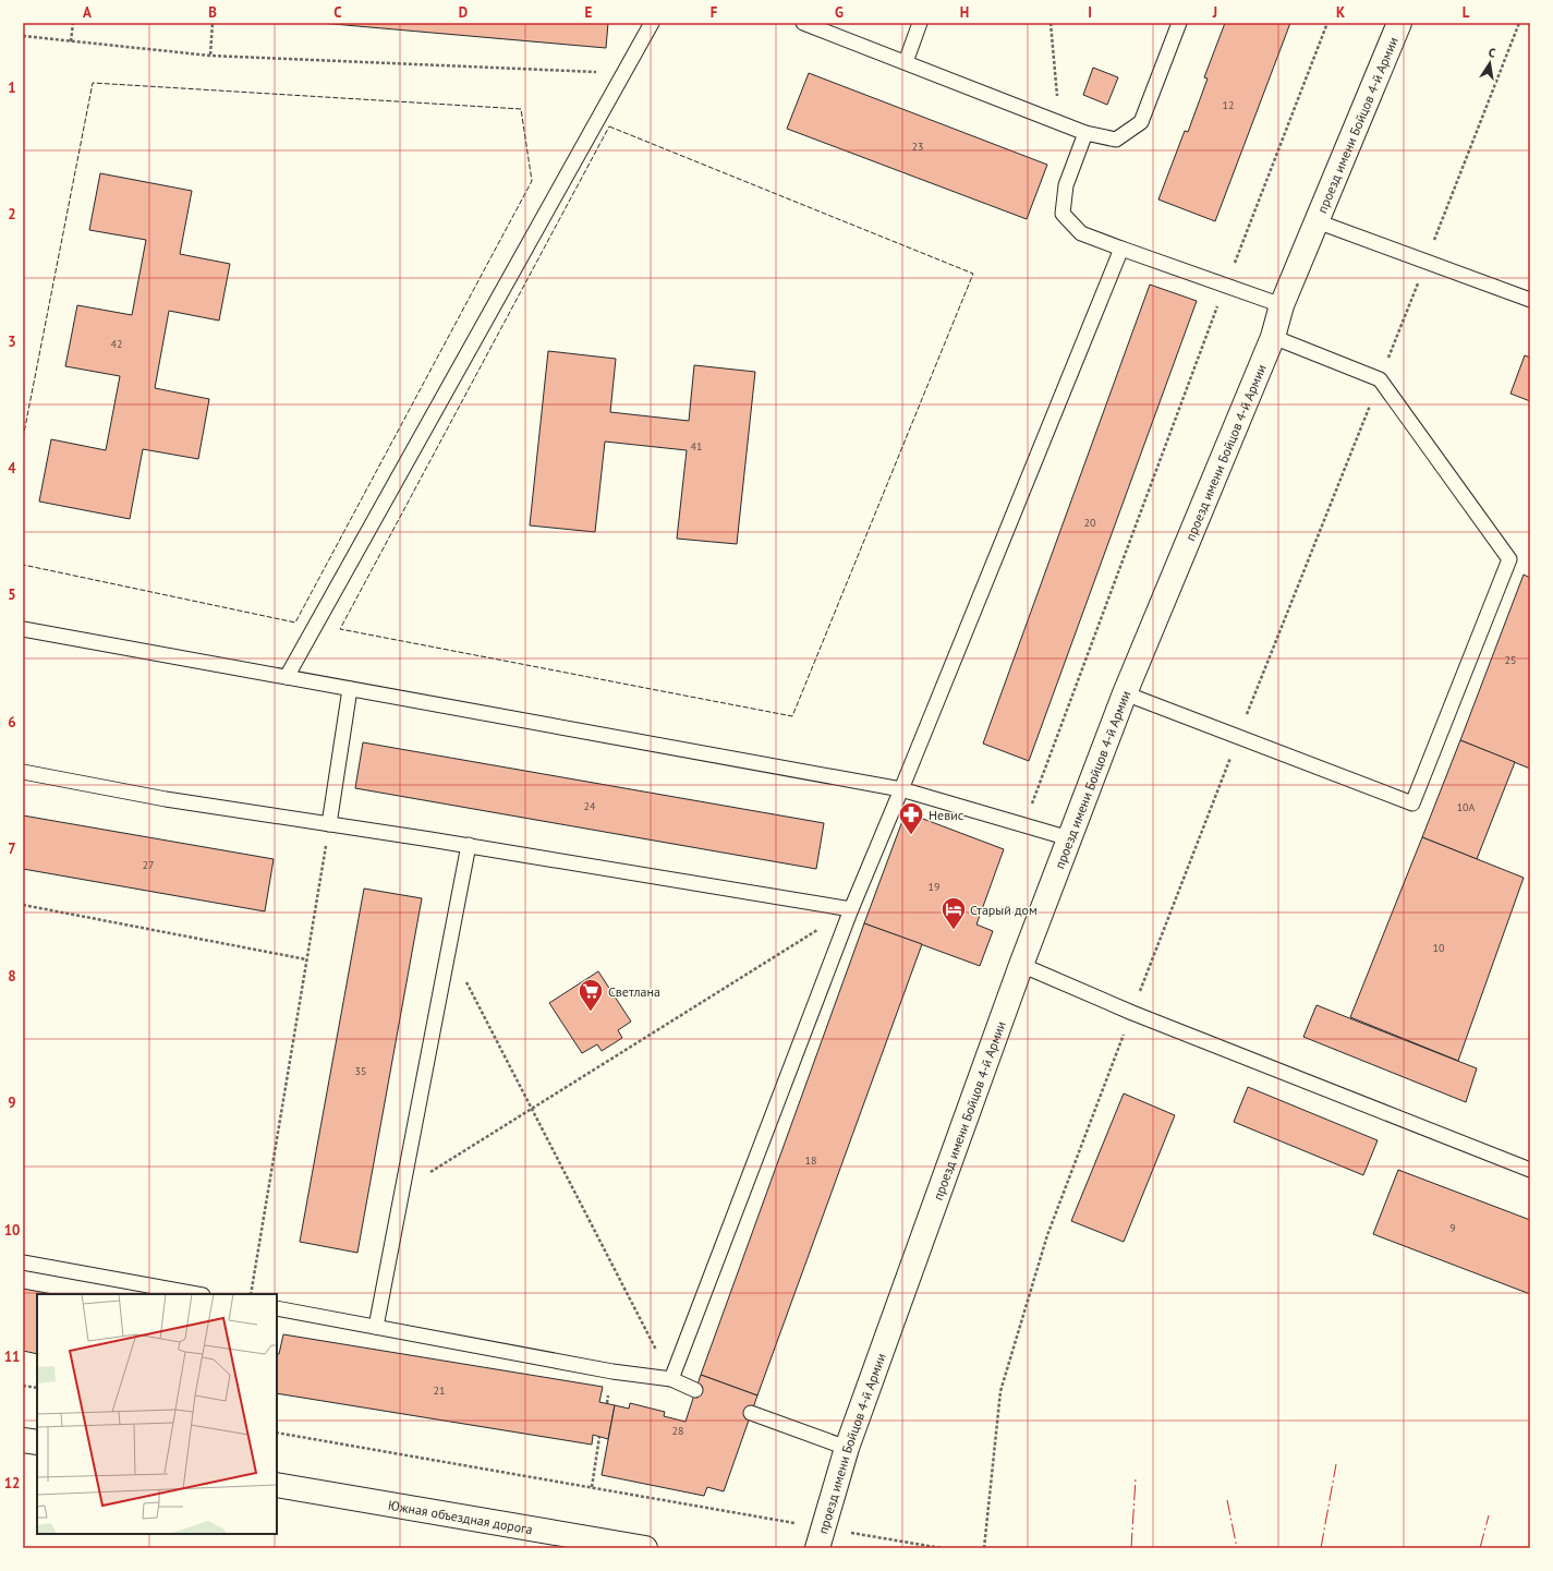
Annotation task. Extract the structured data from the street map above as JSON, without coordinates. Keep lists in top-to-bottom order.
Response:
{
  "streets": {
    "street": ["проезд имени Бойцов 4-й Армии", "Южная объездная дорога"]
  },
  "places": {
    "pharmacy": ["Невис"],
    "hotel": ["Старый дом"],
    "supermarket": ["Светлана"]
  },
  "house_numbers": [
    "12",
    "23",
    "42",
    "41",
    "20",
    "25",
    "24",
    "10А",
    "27",
    "19",
    "10",
    "35",
    "18",
    "9",
    "21",
    "28"
  ],
  "north": "top",
  "grid": {
    "columns": [
      "A",
      "B",
      "C",
      "D",
      "E",
      "F",
      "G",
      "H",
      "I",
      "J",
      "K",
      "L"
    ],
    "rows": [
      "1",
      "2",
      "3",
      "4",
      "5",
      "6",
      "7",
      "8",
      "9",
      "10",
      "11",
      "12"
    ]
  }
}
